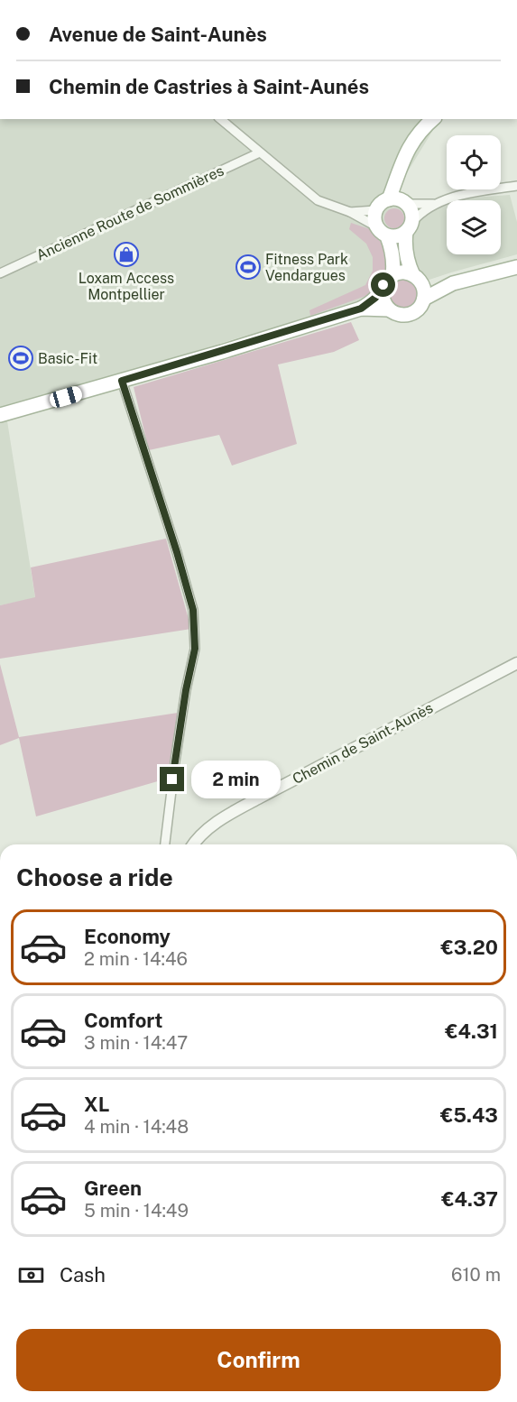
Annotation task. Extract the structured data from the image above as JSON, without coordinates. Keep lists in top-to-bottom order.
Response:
{
  "streets": {
    "street": ["Ancienne Route de Sommières", "Chemin de Saint-Aunès"]
  },
  "places": {
    "shop": ["Loxam Access Montpellier"],
    "sports": ["Fitness Park Vendargues", "Basic-Fit"]
  },
  "page": {
    "banner": ["Avenue de Saint-Aunès", "Chemin de Castries à Saint-Aunés"],
    "bubble": "2 min",
    "heading": "Choose a ride",
    "list": [
      {
        "name": "Economy",
        "note": "2 min · 14:46",
        "value": "€3.20"
      },
      {
        "name": "Comfort",
        "note": "3 min · 14:47",
        "value": "€4.31"
      },
      {
        "name": "XL",
        "note": "4 min · 14:48",
        "value": "€5.43"
      },
      {
        "name": "Green",
        "note": "5 min · 14:49",
        "value": "€4.37"
      }
    ],
    "pay": ["Cash", "610 m"],
    "buttons": "Confirm"
  }
}
